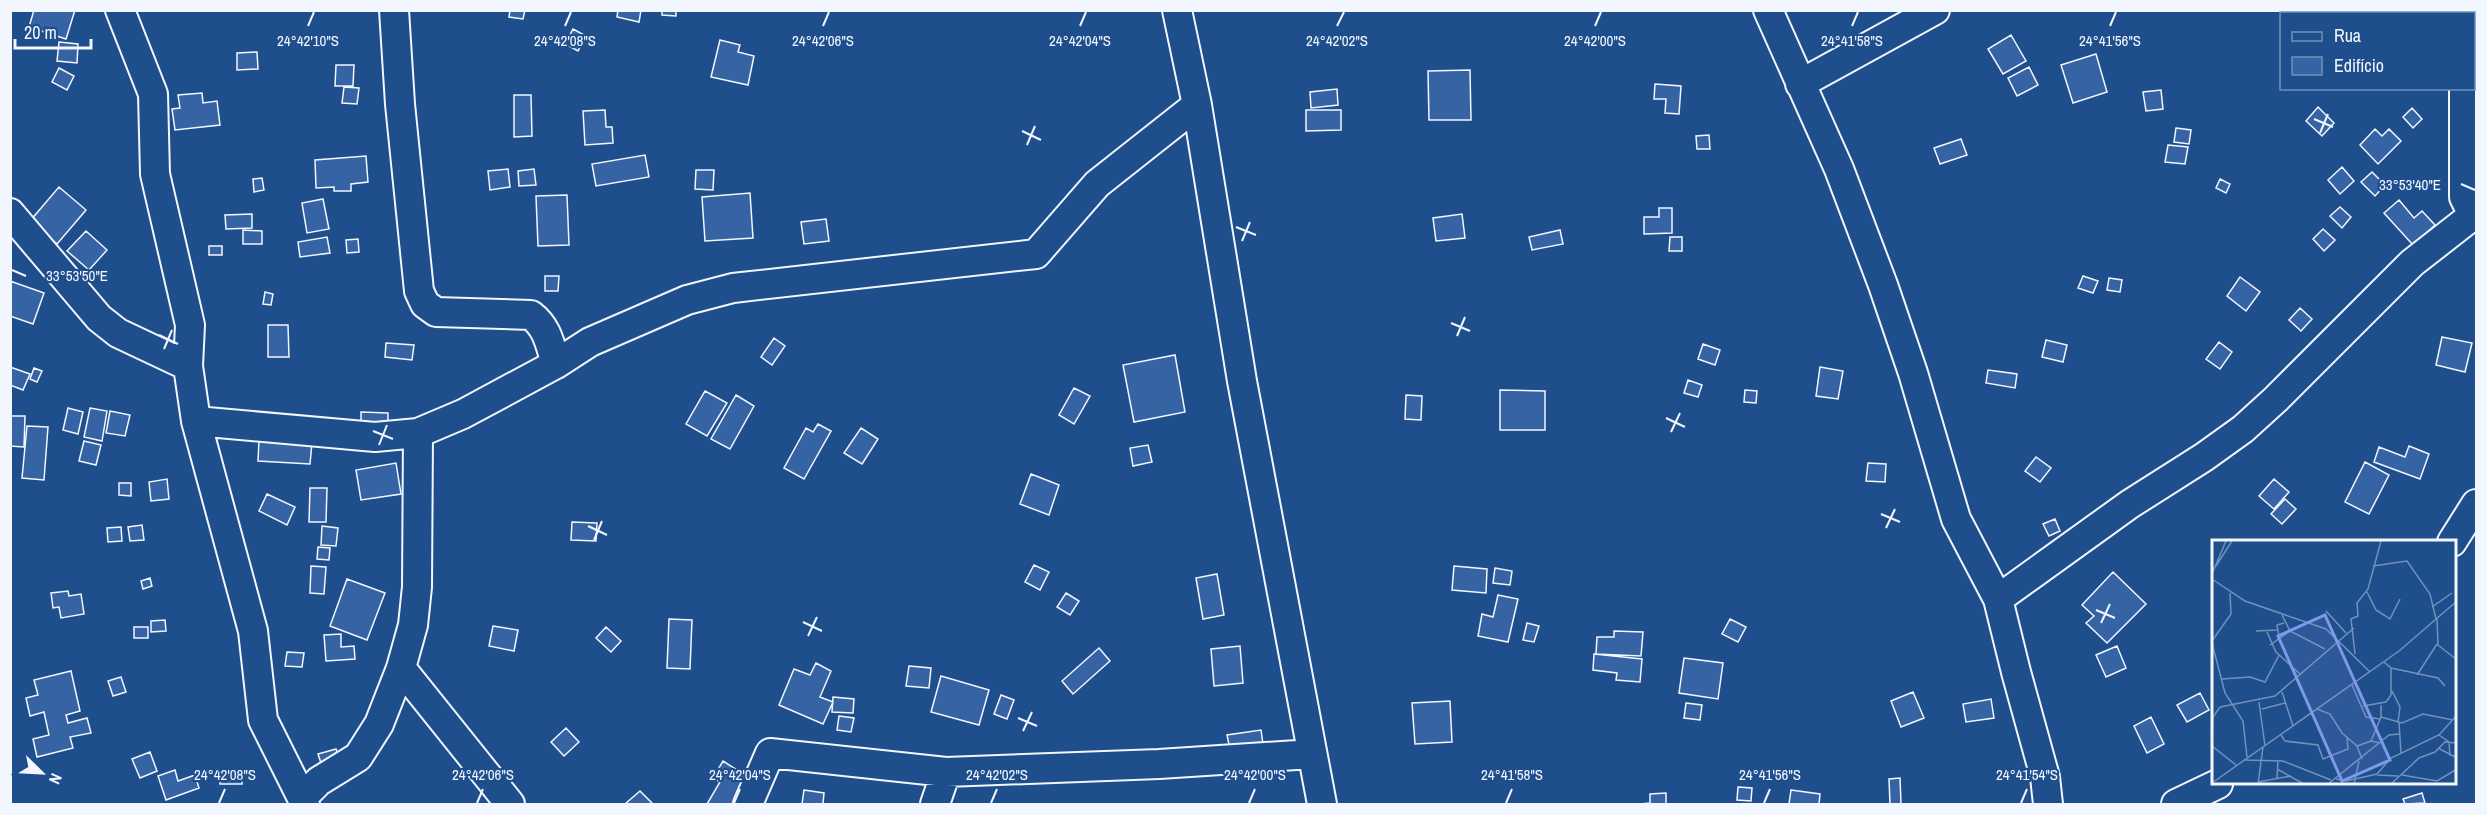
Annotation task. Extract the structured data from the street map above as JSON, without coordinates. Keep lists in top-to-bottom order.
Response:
{
  "legend": ["Rua", "Edifício"],
  "scale_bar": "20 m",
  "north": "bottom right",
  "coordinates": [
    "24°42'10\"S",
    "24°42'08\"S",
    "24°42'06\"S",
    "24°42'04\"S",
    "24°42'02\"S",
    "24°42'00\"S",
    "24°41'58\"S",
    "24°41'56\"S",
    "33°53'40\"E",
    "33°53'50\"E",
    "24°41'54\"S"
  ]
}
